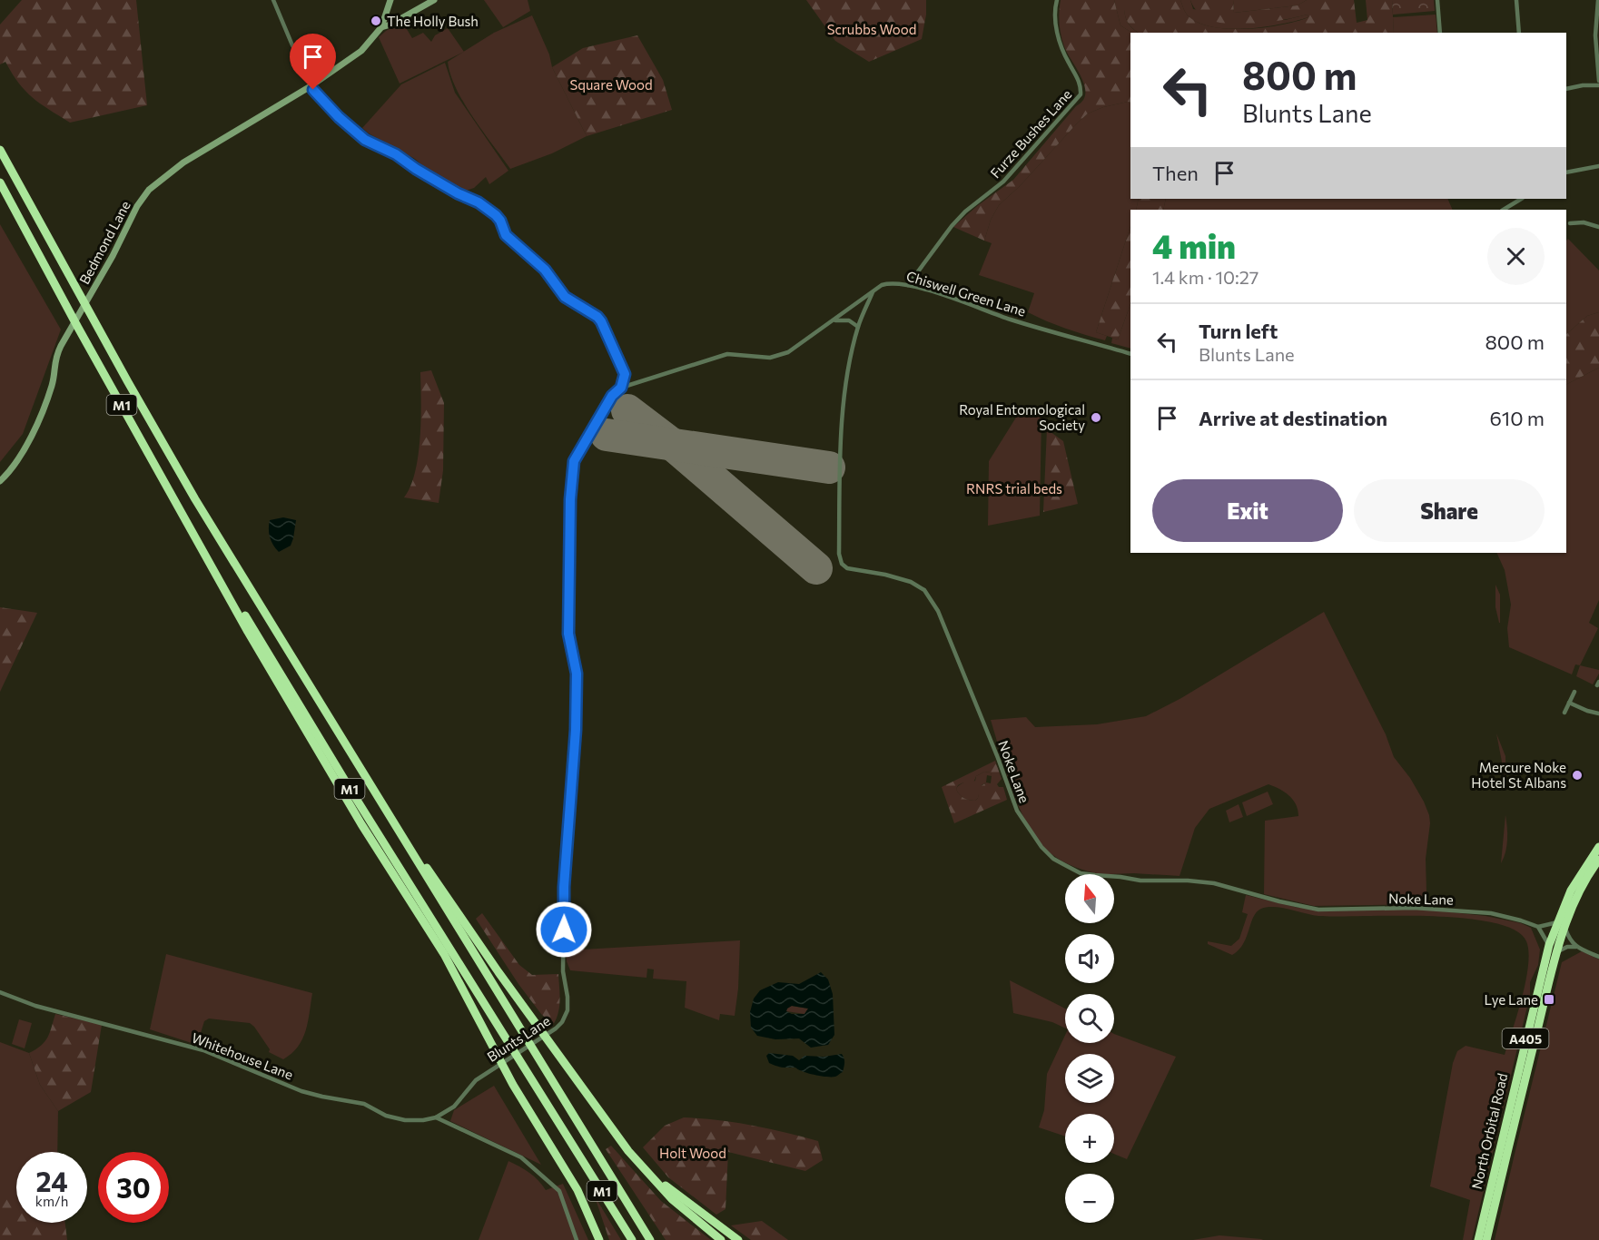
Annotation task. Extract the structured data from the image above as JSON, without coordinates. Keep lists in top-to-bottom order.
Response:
{
  "streets": {
    "highway": ["M1", "A405", "North Orbital Road"],
    "street": [
      "Furze Bushes Lane",
      "Bedmond Lane",
      "Chiswell Green Lane",
      "Noke Lane",
      "Blunts Lane",
      "Whitehouse Lane"
    ]
  },
  "crossings": [
    ["Furze Bushes Lane", "Chiswell Green Lane"],
    ["Chiswell Green Lane", "Noke Lane"],
    ["Chiswell Green Lane", "Blunts Lane"],
    ["Blunts Lane", "Whitehouse Lane"]
  ],
  "parks": [
    "Scrubbs Wood",
    "Square Wood",
    "RNRS trial beds",
    "Holt Wood"
  ],
  "places": {
    "other": ["The Holly Bush", "Royal Entomological Society", "Mercure Noke Hotel St Albans"],
    "transit": ["Lye Lane"]
  },
  "north": "top",
  "page": {
    "turn": ["800 m", "Blunts Lane"],
    "then": "Then",
    "heading": ["4 min", "1.4 km · 10:27"],
    "list": [
      {
        "name": "Turn left",
        "note": "Blunts Lane",
        "value": "800 m"
      },
      {
        "name": "Arrive at destination",
        "value": "610 m"
      }
    ],
    "buttons": ["Exit", "Share"],
    "map_buttons": ["+", "−"],
    "speed": "24 km/h",
    "limit": "30"
  }
}
